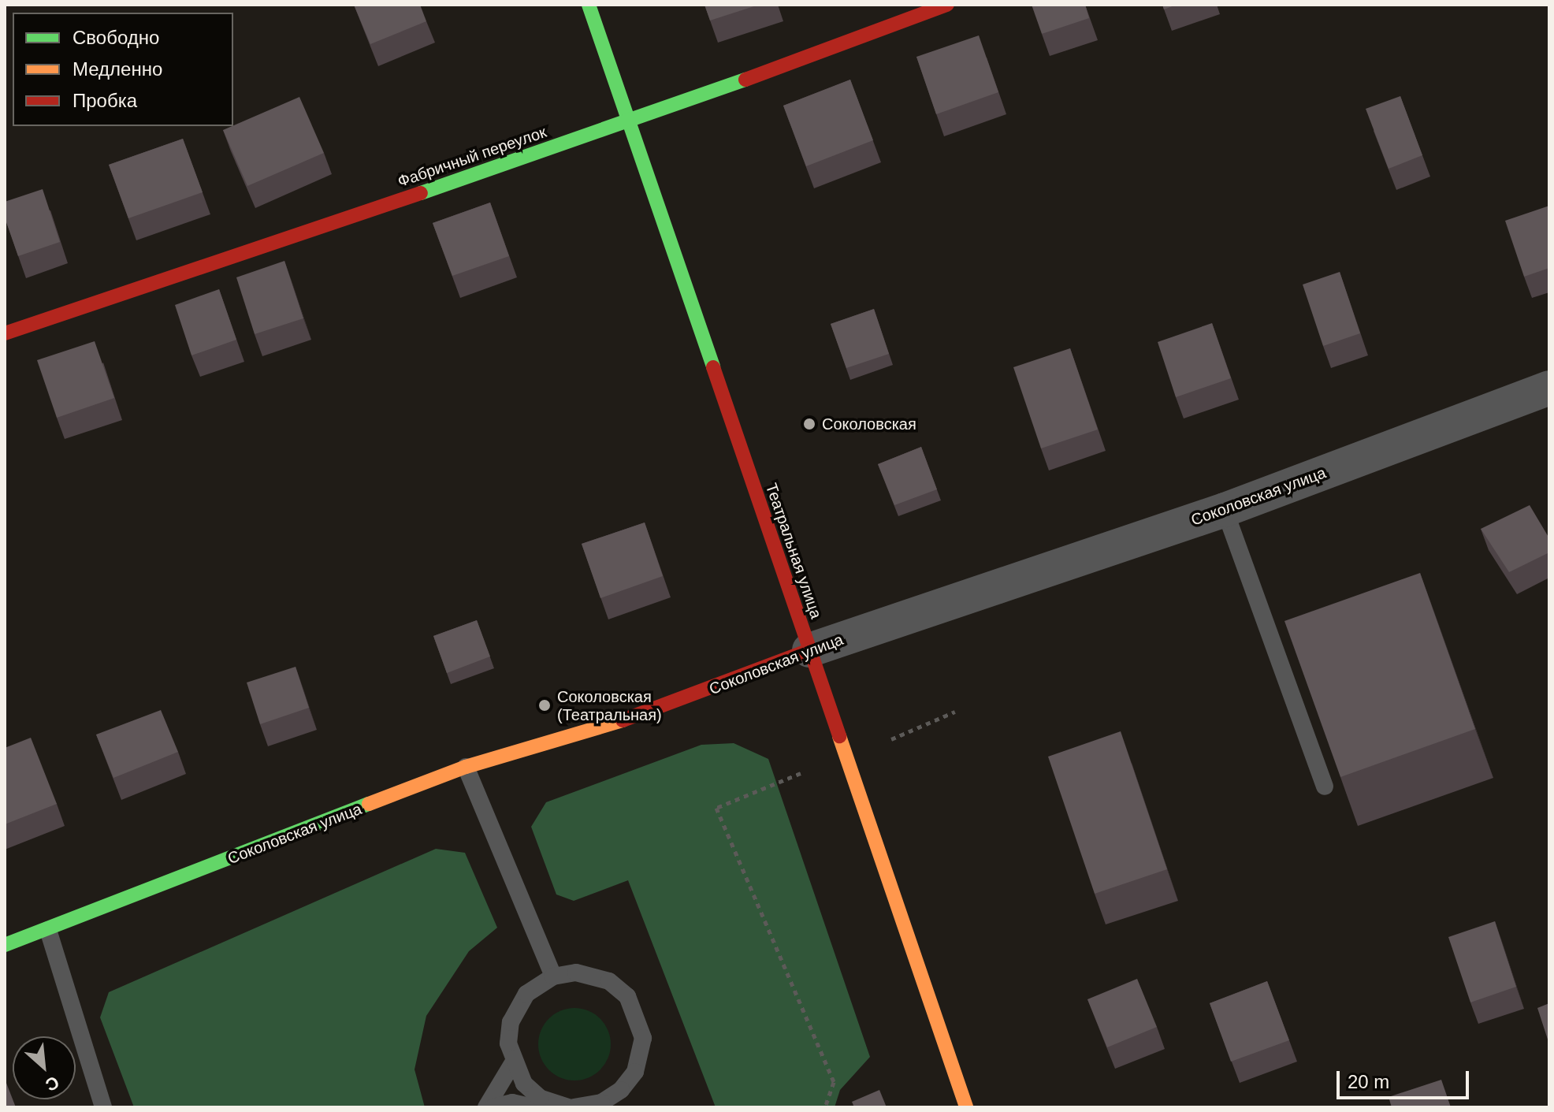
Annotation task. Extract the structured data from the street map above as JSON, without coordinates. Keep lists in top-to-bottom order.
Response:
{
  "streets": {
    "street": ["Фабричный переулок", "Соколовская улица", "Театральная улица"]
  },
  "crossings": [
    ["Фабричный переулок", "Театральная улица"],
    ["Соколовская улица", "Театральная улица"]
  ],
  "places": ["Соколовская", "Соколовская (Театральная)"],
  "legend": ["Свободно", "Медленно", "Пробка"],
  "scale_bar": "20 m",
  "north": "bottom right"
}
